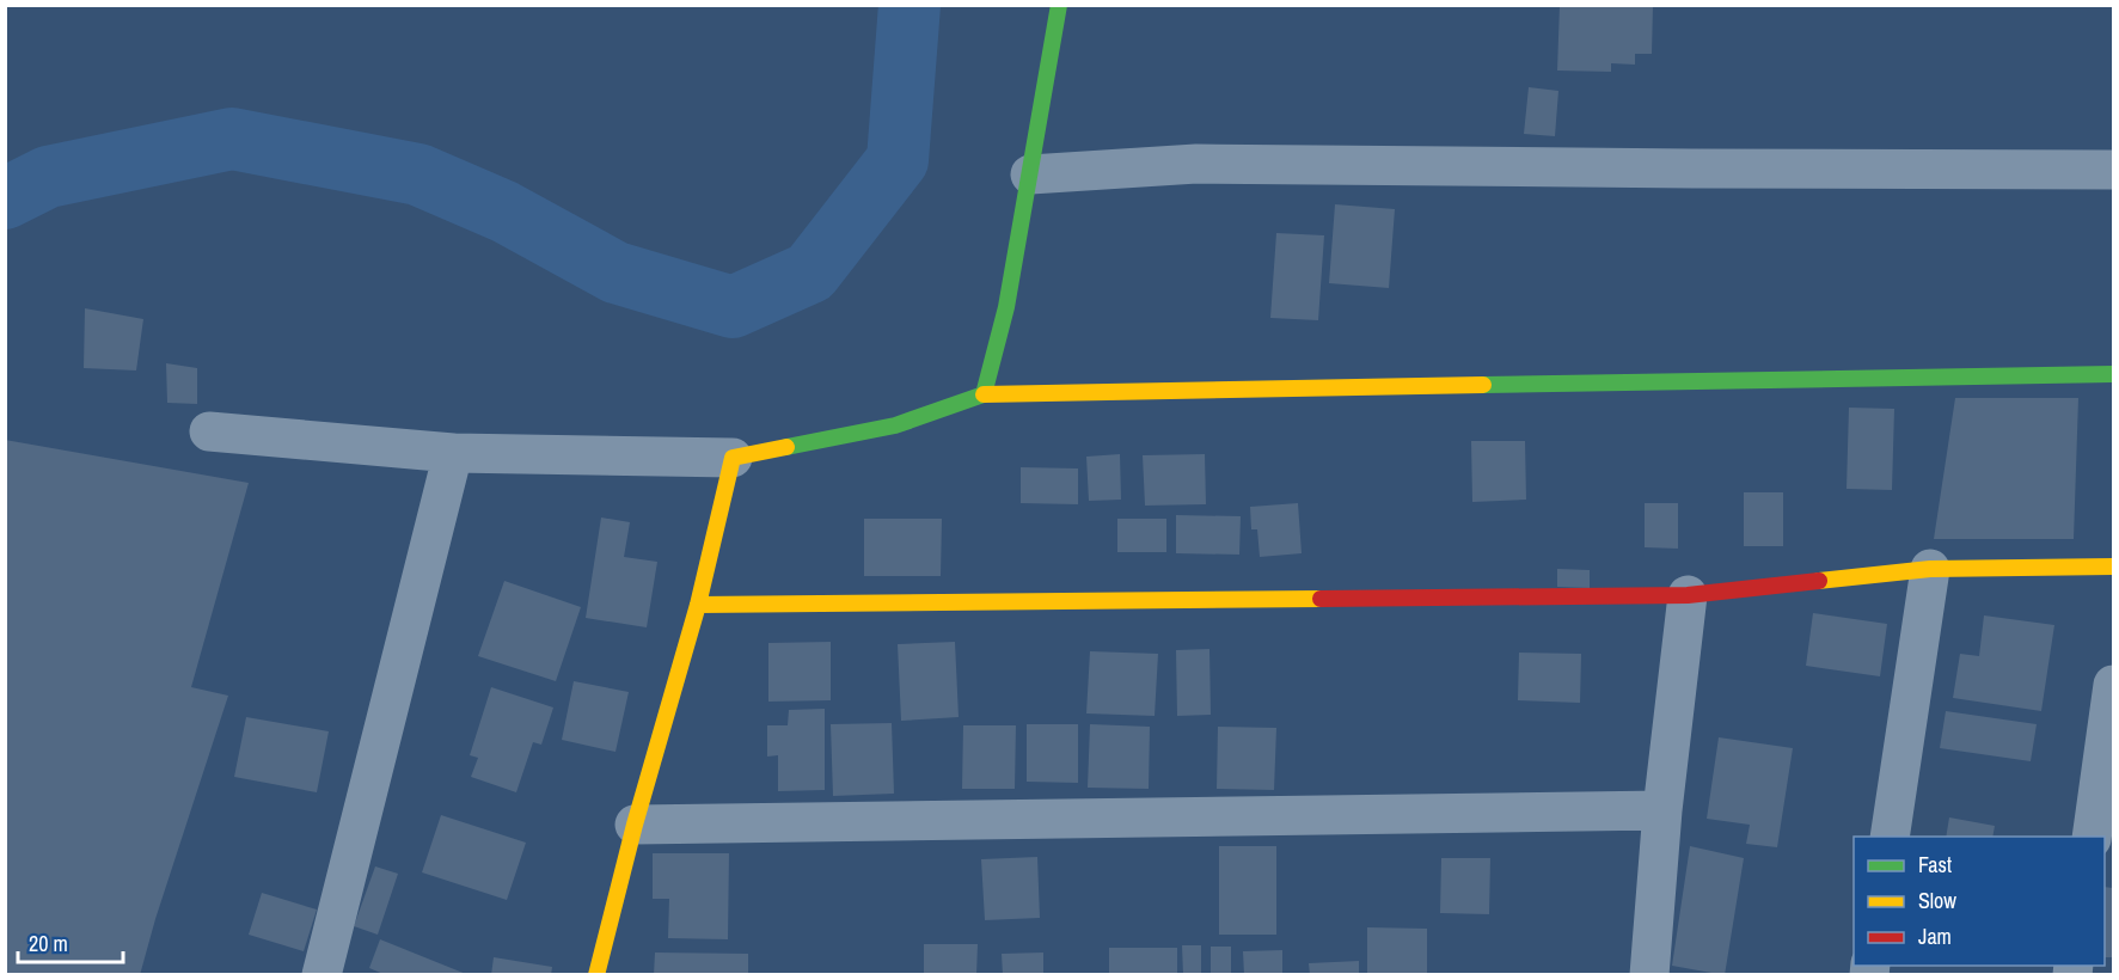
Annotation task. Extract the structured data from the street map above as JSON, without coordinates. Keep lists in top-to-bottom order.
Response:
{
  "legend": ["Fast", "Slow", "Jam"],
  "scale_bar": "20 m"
}
